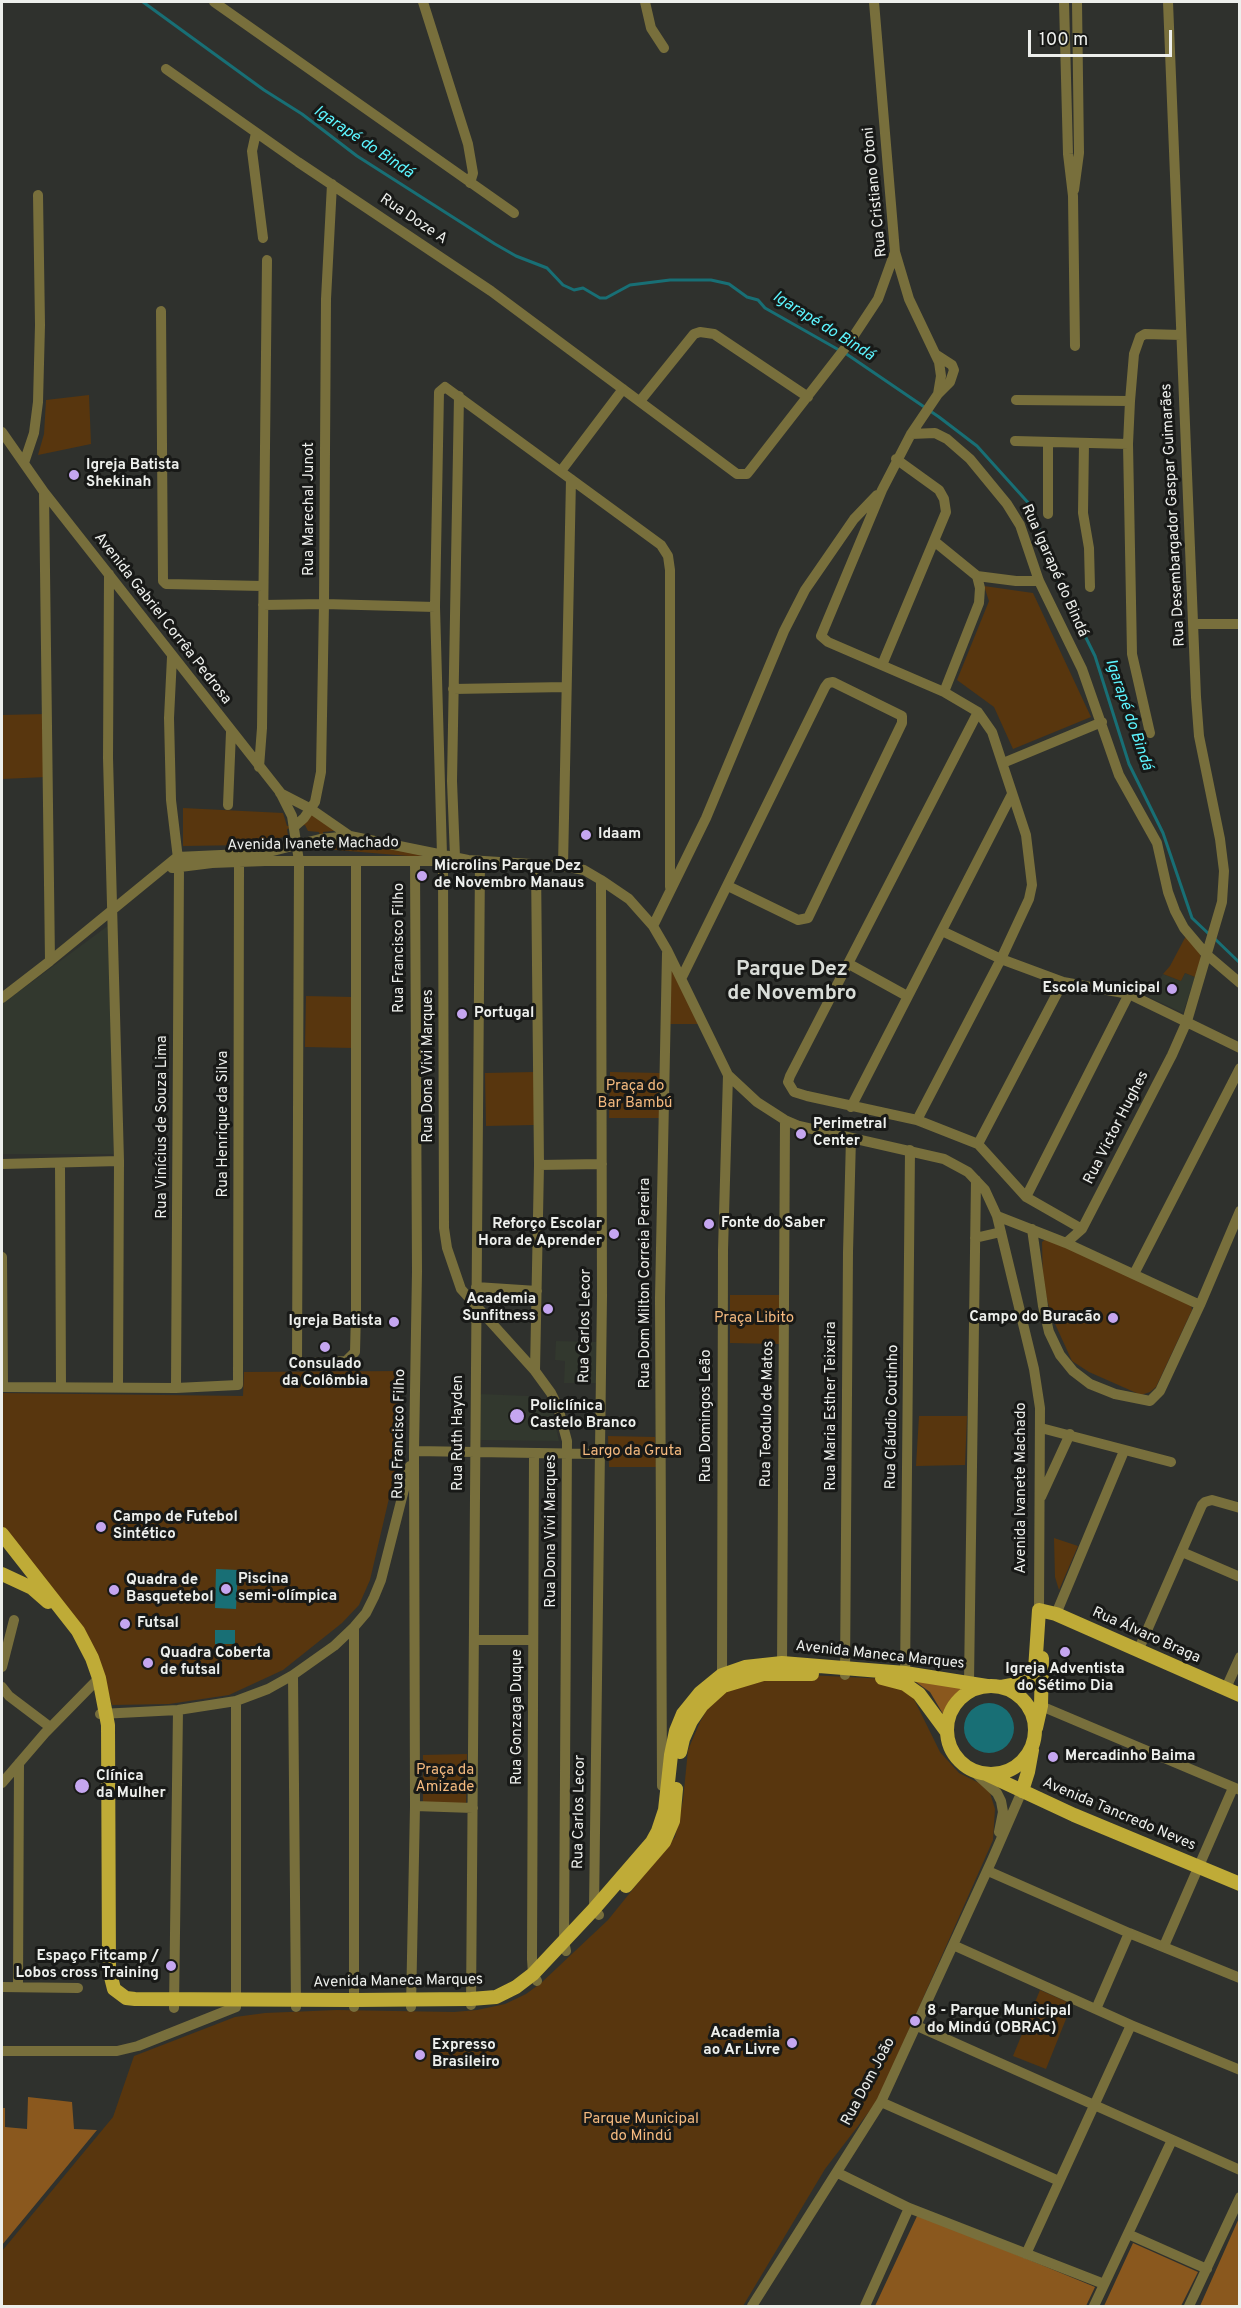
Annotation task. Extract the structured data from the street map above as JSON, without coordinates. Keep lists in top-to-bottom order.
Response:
{
  "streets": {
    "main road": [
      "Avenida Ivanete Machado",
      "Rua Álvaro Braga",
      "Avenida Maneca Marques",
      "Avenida Tancredo Neves",
      "Rua Dom João"
    ],
    "street": [
      "Rua Cristiano Otoni",
      "Rua Doze A",
      "Rua Marechal Junot",
      "Rua Desembargador Gaspar Guimarães",
      "Rua Igarapé do Bindá",
      "Avenida Gabriel Corrêa Pedrosa",
      "Rua Francisco Filho",
      "Rua Dona Vivi Marques",
      "Rua Henrique da Silva",
      "Rua Vinícius de Souza Lima",
      "Rua Victor Hughes",
      "Rua Dom Milton Correia Pereira",
      "Rua Carlos Lecor",
      "Rua Maria Esther Teixeira",
      "Rua Teodulo de Matos",
      "Rua Domingos Leão",
      "Rua Cláudio Coutinho",
      "Rua Ruth Hayden",
      "Rua Gonzaga Duque"
    ]
  },
  "crossings": [
    ["Rua Cristiano Otoni", "Rua Igarapé do Bindá"],
    ["Rua Doze A", "Rua Marechal Junot"],
    ["Rua Marechal Junot", "Avenida Gabriel Corrêa Pedrosa"],
    ["Rua Desembargador Gaspar Guimarães", "Rua Igarapé do Bindá"],
    ["Rua Desembargador Gaspar Guimarães", "Rua Victor Hughes"],
    ["Avenida Gabriel Corrêa Pedrosa", "Avenida Ivanete Machado"],
    ["Avenida Gabriel Corrêa Pedrosa", "Rua Vinícius de Souza Lima"],
    ["Avenida Ivanete Machado", "Rua Francisco Filho"],
    ["Avenida Ivanete Machado", "Rua Dona Vivi Marques"],
    ["Avenida Ivanete Machado", "Rua Henrique da Silva"],
    ["Avenida Ivanete Machado", "Rua Vinícius de Souza Lima"],
    ["Avenida Ivanete Machado", "Rua Dom Milton Correia Pereira"],
    ["Avenida Ivanete Machado", "Rua Carlos Lecor"],
    ["Avenida Ivanete Machado", "Rua Maria Esther Teixeira"],
    ["Avenida Ivanete Machado", "Rua Teodulo de Matos"],
    ["Avenida Ivanete Machado", "Rua Domingos Leão"],
    ["Avenida Ivanete Machado", "Rua Cláudio Coutinho"],
    ["Avenida Ivanete Machado", "Rua Ruth Hayden"],
    ["Avenida Ivanete Machado", "Rua Álvaro Braga"],
    ["Avenida Ivanete Machado", "Avenida Maneca Marques"],
    ["Avenida Ivanete Machado", "Avenida Tancredo Neves"],
    ["Avenida Ivanete Machado", "Rua Dom João"],
    ["Rua Francisco Filho", "Avenida Maneca Marques"],
    ["Rua Dona Vivi Marques", "Rua Ruth Hayden"],
    ["Rua Dona Vivi Marques", "Avenida Maneca Marques"],
    ["Rua Henrique da Silva", "Rua Vinícius de Souza Lima"],
    ["Rua Dom Milton Correia Pereira", "Avenida Maneca Marques"],
    ["Rua Carlos Lecor", "Avenida Maneca Marques"],
    ["Rua Maria Esther Teixeira", "Avenida Maneca Marques"],
    ["Rua Teodulo de Matos", "Avenida Maneca Marques"],
    ["Rua Domingos Leão", "Avenida Maneca Marques"],
    ["Rua Cláudio Coutinho", "Avenida Maneca Marques"],
    ["Rua Ruth Hayden", "Avenida Maneca Marques"],
    ["Avenida Maneca Marques", "Rua Gonzaga Duque"],
    ["Avenida Maneca Marques", "Avenida Tancredo Neves"],
    ["Avenida Maneca Marques", "Rua Dom João"],
    ["Avenida Tancredo Neves", "Rua Dom João"]
  ],
  "districts": ["Parque Dez de Novembro"],
  "water": ["Igarapé do Bindá"],
  "parks": [
    "Praça do Bar Bambú",
    "Praça Libito",
    "Largo da Gruta",
    "Praça da Amizade",
    "Parque Municipal do Mindú"
  ],
  "places": [
    "Igreja Batista Shekinah",
    "Idaam",
    "Microlins Parque Dez de Novembro Manaus",
    "Escola Municipal",
    "Portugal",
    "Perimetral Center",
    "Fonte do Saber",
    "Reforço Escolar Hora de Aprender",
    "Academia Sunfitness",
    "Campo do Buracão",
    "Igreja Batista",
    "Consulado da Colômbia",
    "Policlínica Castelo Branco",
    "Campo de Futebol Sintético",
    "Piscina semi-olímpica",
    "Quadra de Basquetebol",
    "Futsal",
    "Igreja Adventista do Sétimo Dia",
    "Quadra Coberta de futsal",
    "Mercadinho Baima",
    "Clínica da Mulher",
    "Espaço Fitcamp / Lobos cross Training",
    "8 - Parque Municipal do Mindú (OBRAC)",
    "Academia ao Ar Livre",
    "Expresso Brasileiro"
  ],
  "scale_bar": "100 m"
}
